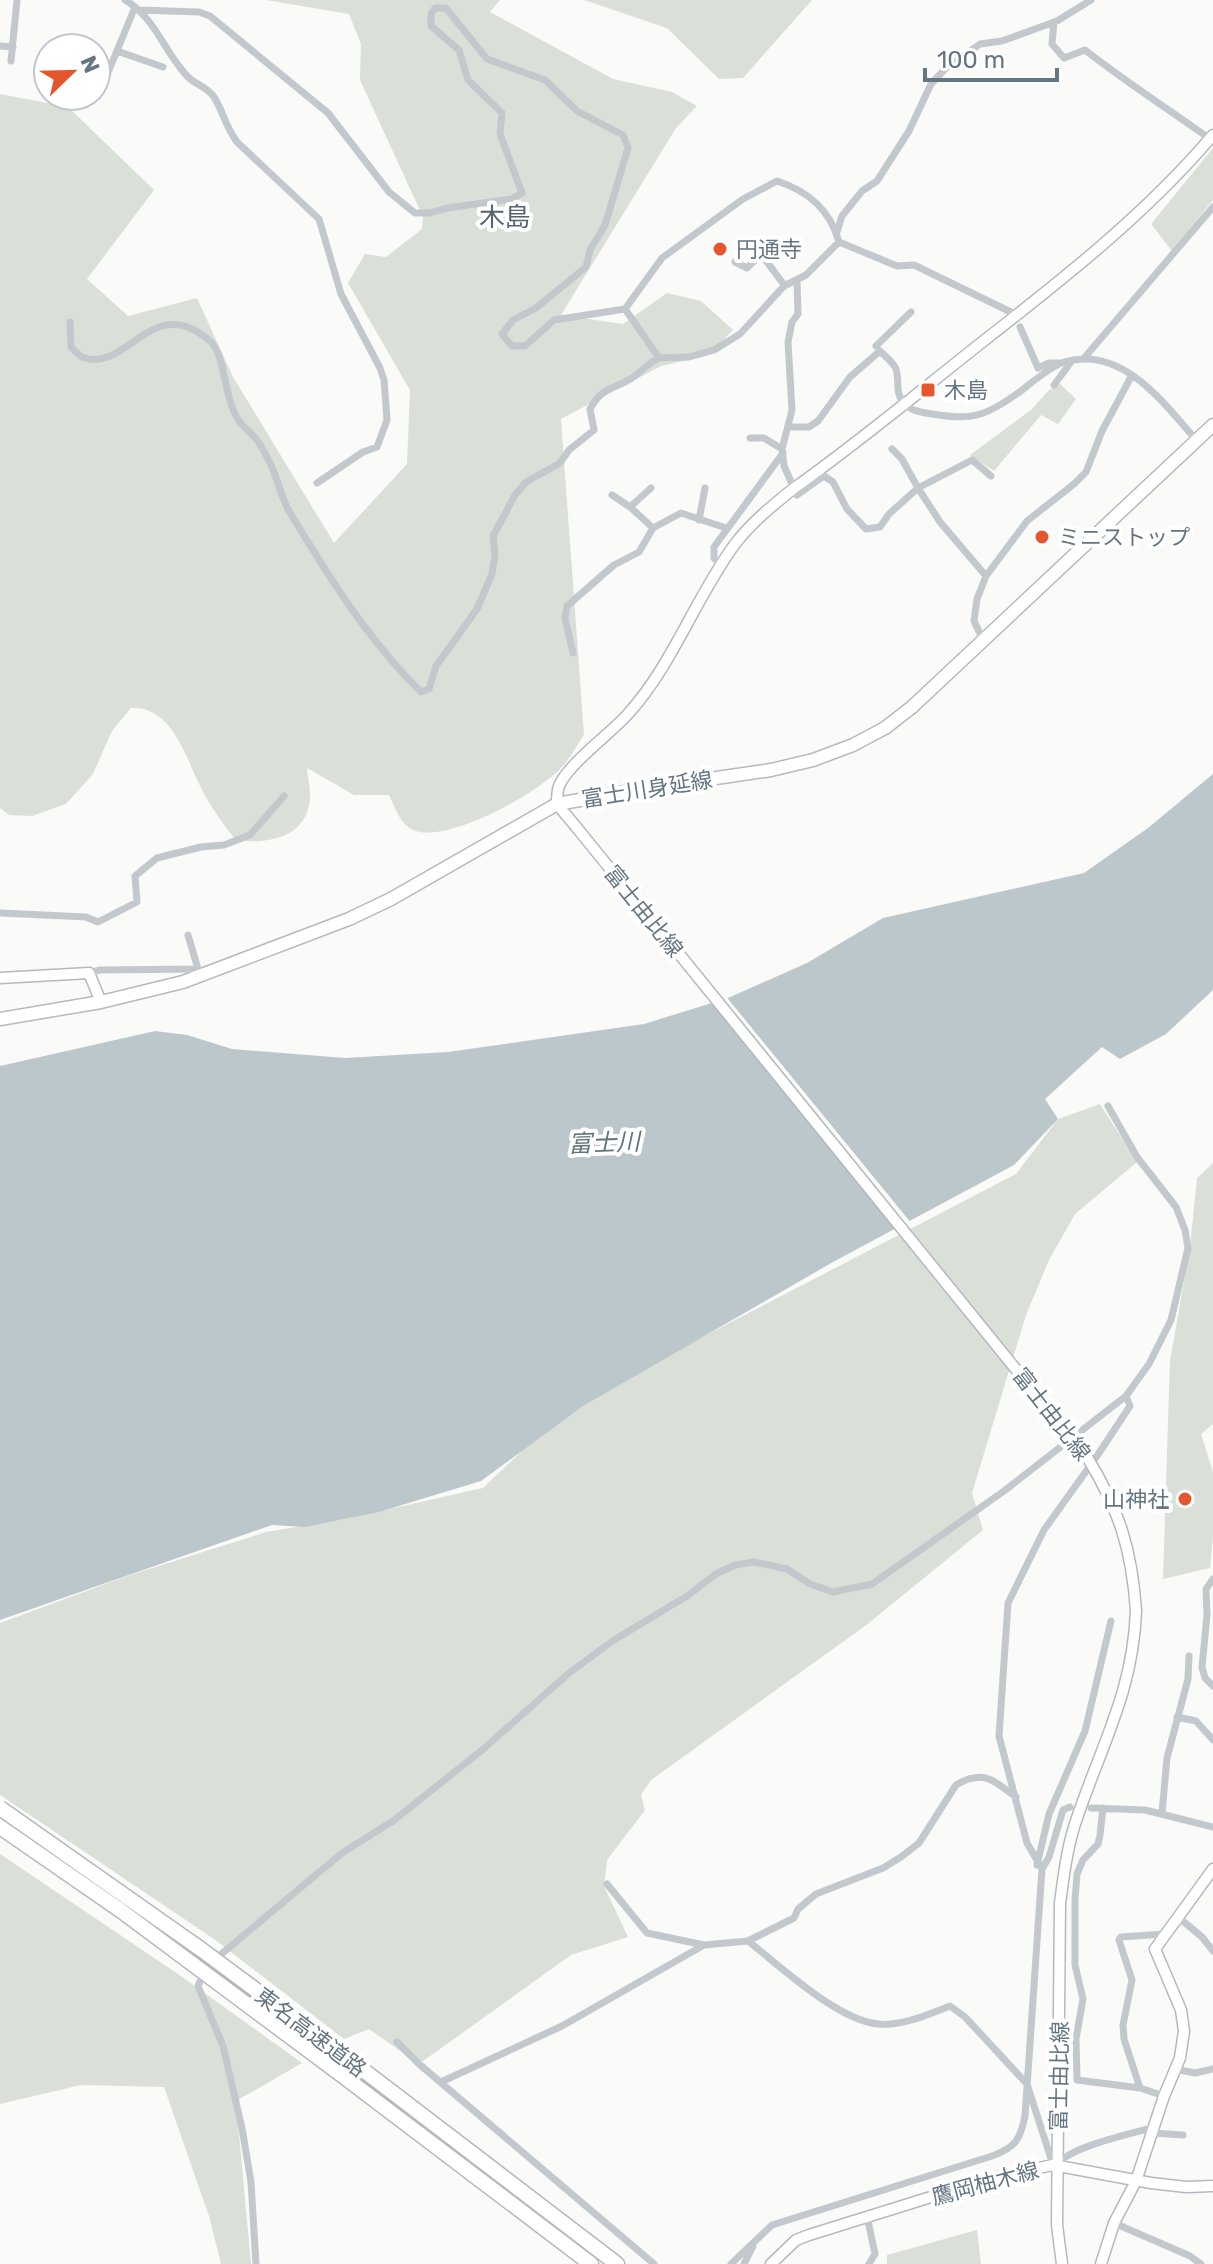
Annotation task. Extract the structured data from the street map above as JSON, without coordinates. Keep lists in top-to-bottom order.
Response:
{
  "streets": {
    "highway": ["東名高速道路"],
    "main road": ["富士川身延線", "富士由比線", "鷹岡柚木線"]
  },
  "crossings": [
    ["富士川身延線", "富士由比線"],
    ["富士由比線", "鷹岡柚木線"]
  ],
  "districts": ["木島"],
  "water": ["富士川"],
  "places": {
    "other": ["円通寺", "ミニストップ", "山神社"],
    "transit": ["木島"]
  },
  "scale_bar": "100 m",
  "north": "top right"
}
